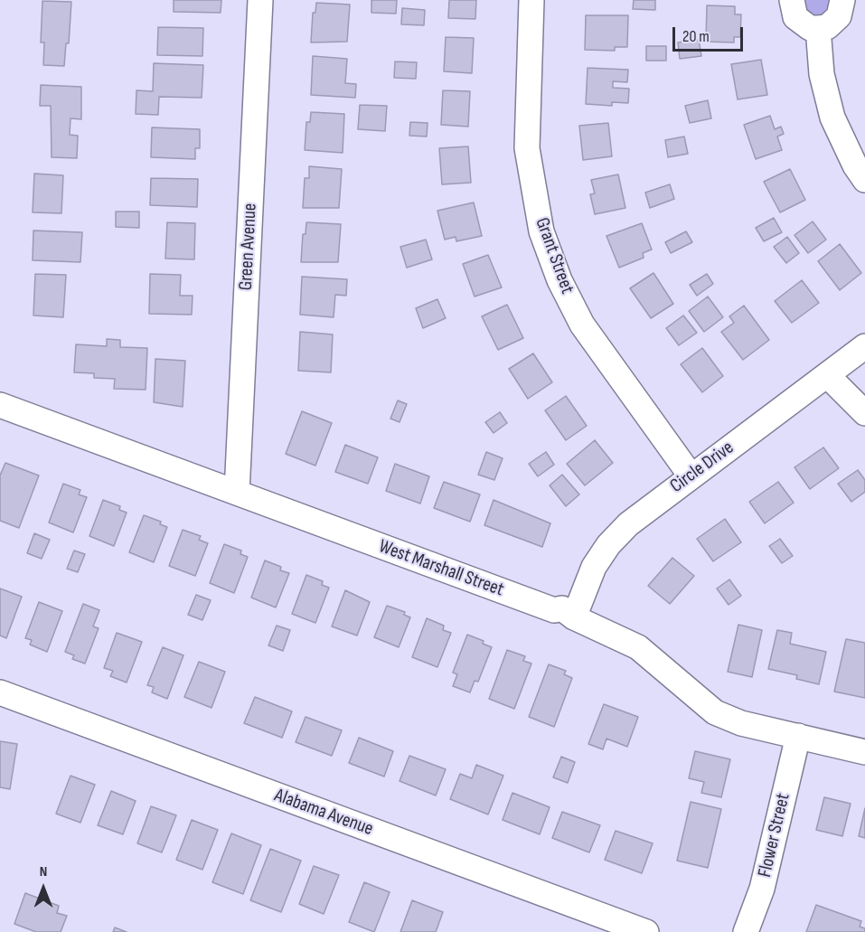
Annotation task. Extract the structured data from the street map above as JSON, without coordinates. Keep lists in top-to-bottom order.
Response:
{
  "streets": {
    "street": [
      "Green Avenue",
      "Grant Street",
      "Circle Drive",
      "West Marshall Street",
      "Alabama Avenue",
      "Flower Street"
    ]
  },
  "crossings": [
    ["Green Avenue", "West Marshall Street"],
    ["Grant Street", "Circle Drive"],
    ["Circle Drive", "West Marshall Street"],
    ["West Marshall Street", "Flower Street"]
  ],
  "scale_bar": "20 m",
  "north": "top"
}
